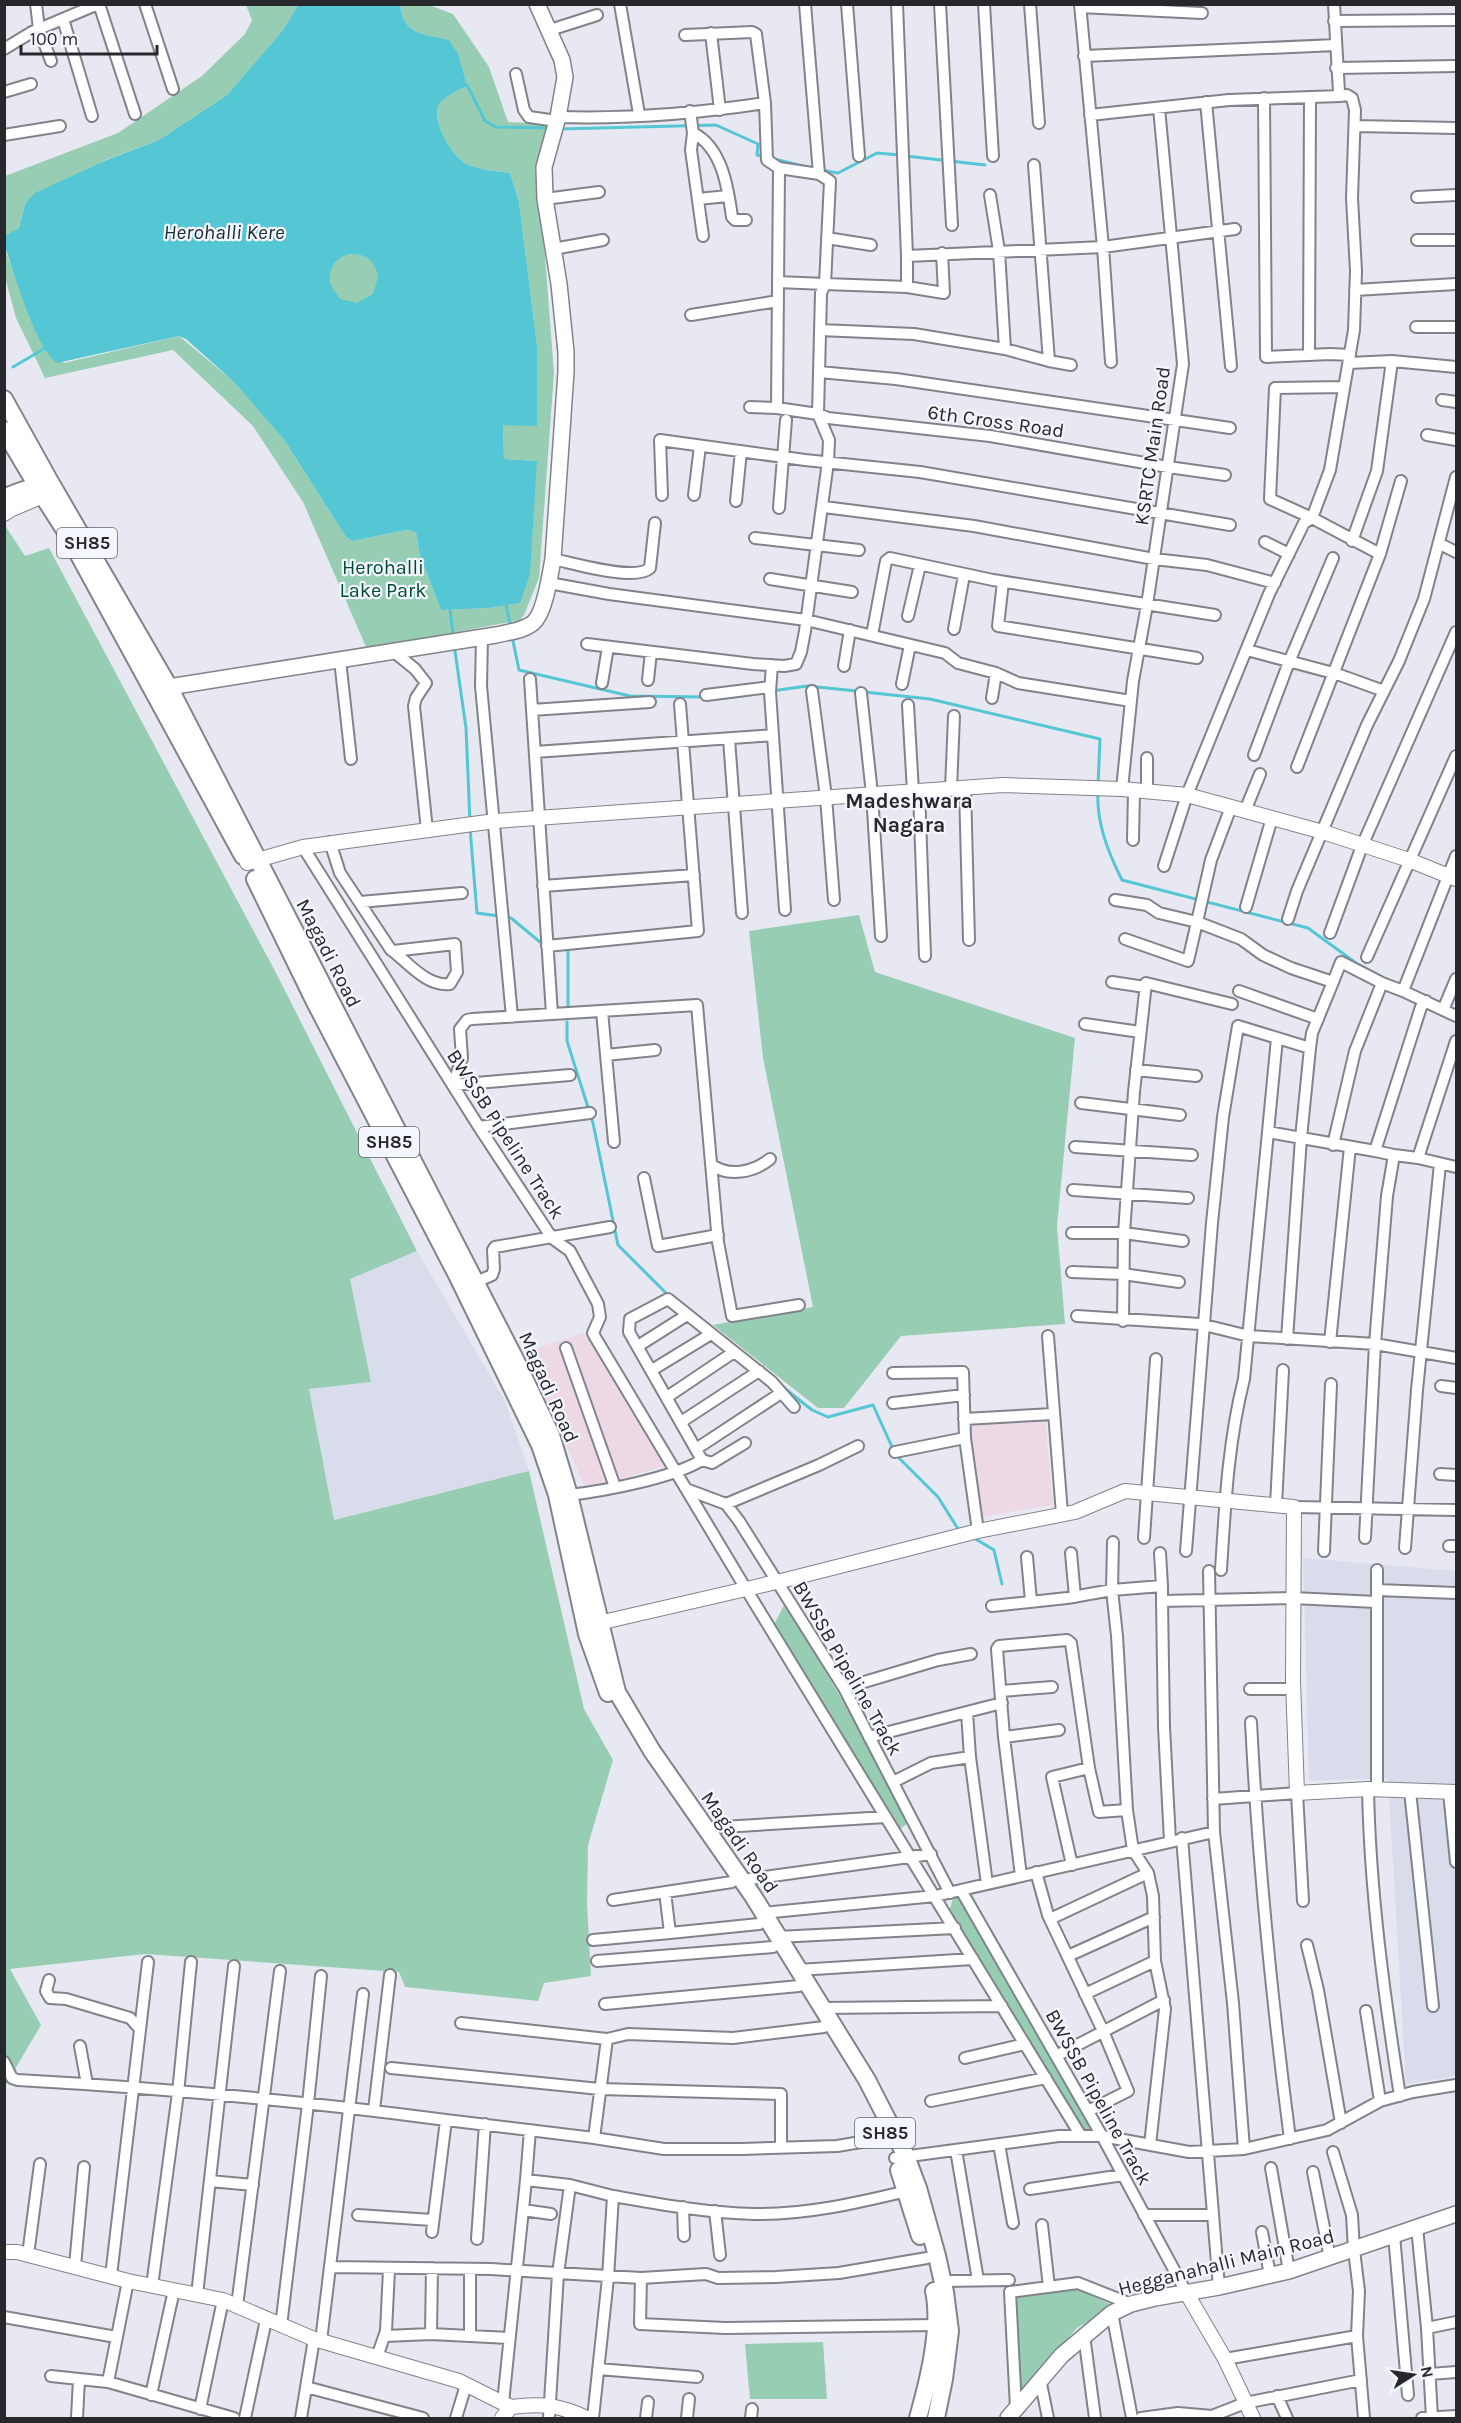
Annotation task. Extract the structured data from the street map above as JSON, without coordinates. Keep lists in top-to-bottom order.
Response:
{
  "streets": {
    "main road": ["SH85", "Magadi Road", "Hegganahalli Main Road"],
    "street": ["6th Cross Road", "KSRTC Main Road", "BWSSB Pipeline Track"]
  },
  "crossings": [
    ["6th Cross Road", "KSRTC Main Road"],
    ["BWSSB Pipeline Track", "Hegganahalli Main Road"]
  ],
  "districts": ["Madeshwara Nagara"],
  "water": ["Herohalli Kere"],
  "parks": ["Herohalli Lake Park"],
  "scale_bar": "100 m",
  "north": "right"
}
